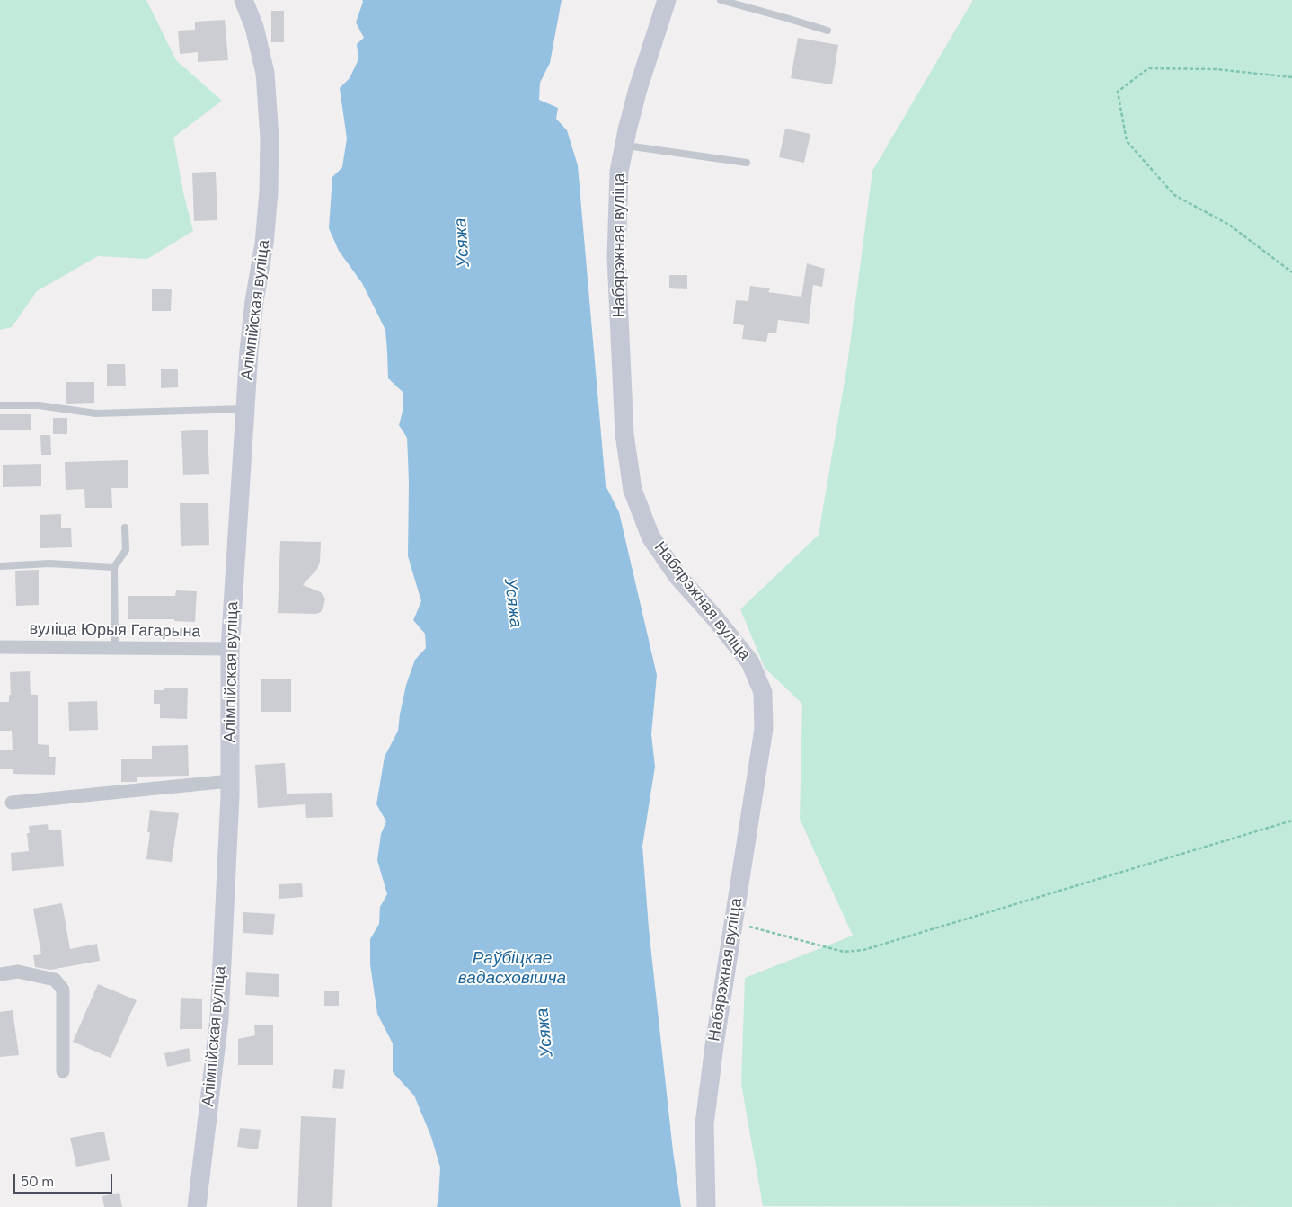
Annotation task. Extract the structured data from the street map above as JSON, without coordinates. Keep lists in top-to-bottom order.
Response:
{
  "streets": {
    "street": ["Набярэжная вуліца", "Алімпійская вуліца", "вуліца Юрыя Гагарына"]
  },
  "crossings": [
    ["Алімпійская вуліца", "вуліца Юрыя Гагарына"]
  ],
  "water": ["Усяжа", "Раўбіцкае вадасховішча"],
  "scale_bar": "50 m"
}
